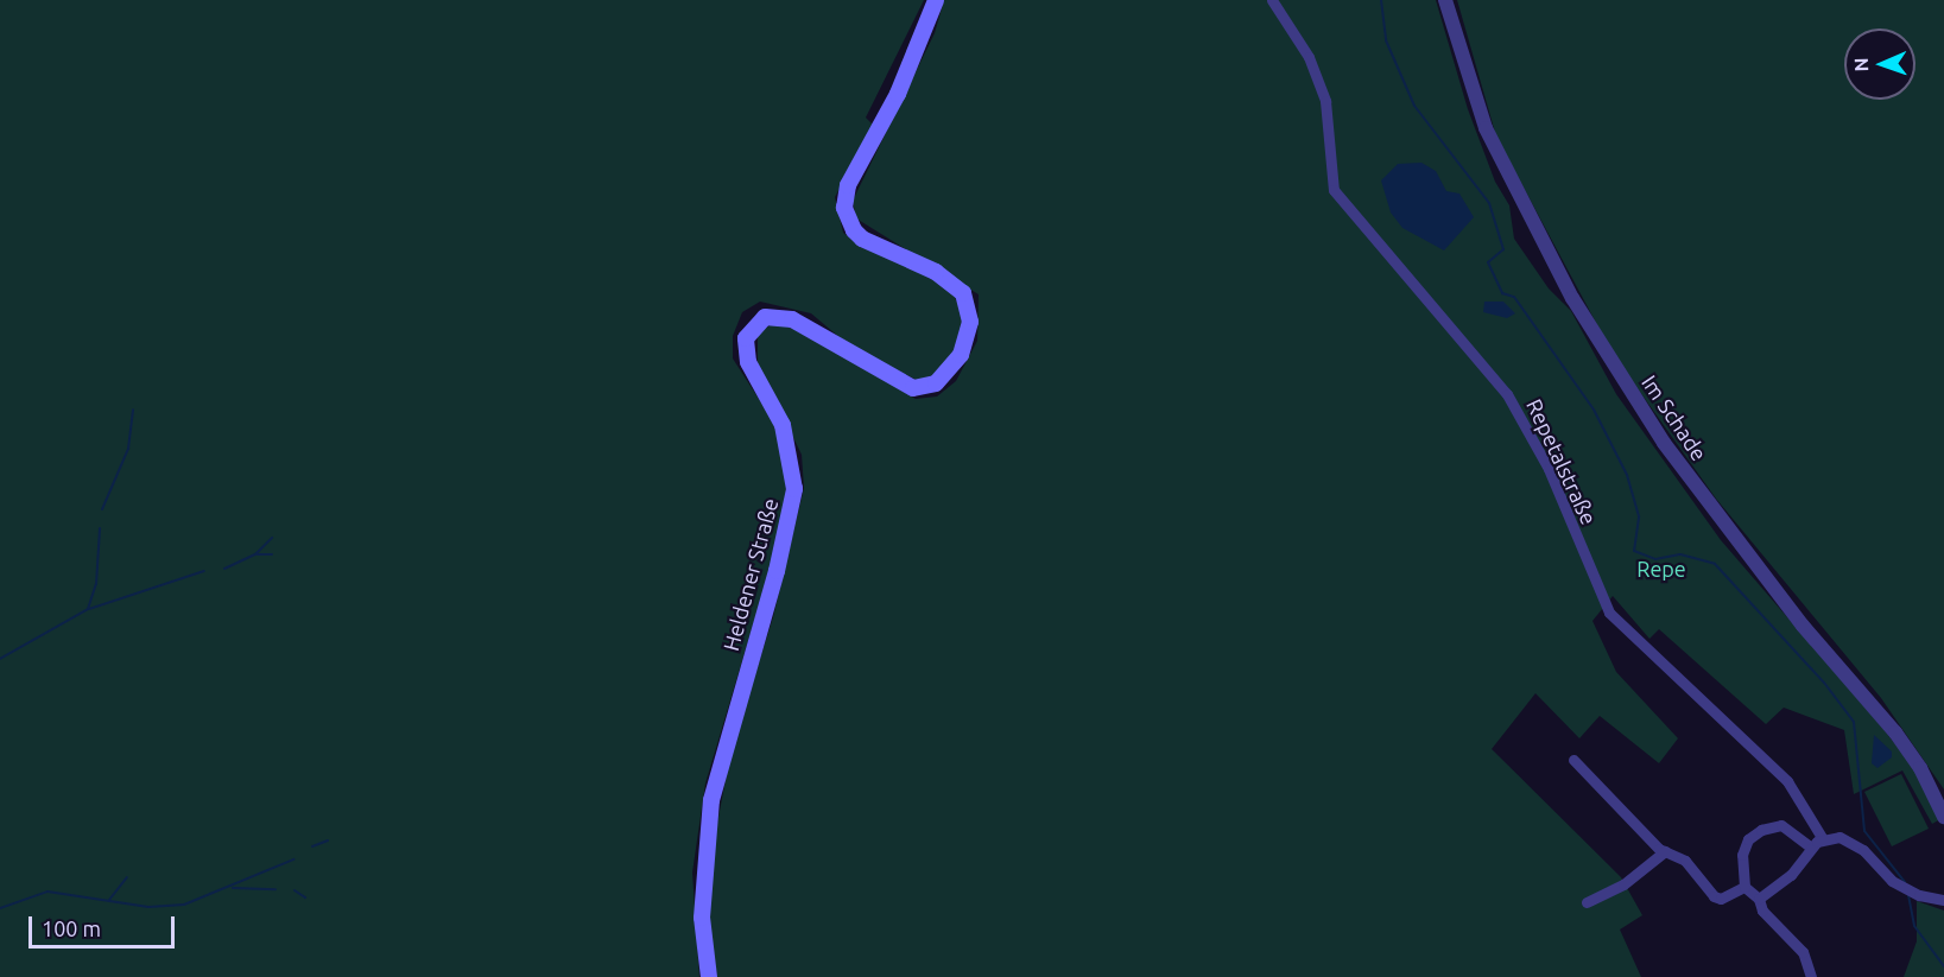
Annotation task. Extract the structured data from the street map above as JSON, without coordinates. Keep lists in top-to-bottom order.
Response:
{
  "streets": {
    "main road": ["Heldener Straße"],
    "street": ["Im Schade", "Repetalstraße"]
  },
  "parks": ["Repe"],
  "scale_bar": "100 m",
  "north": "left"
}
